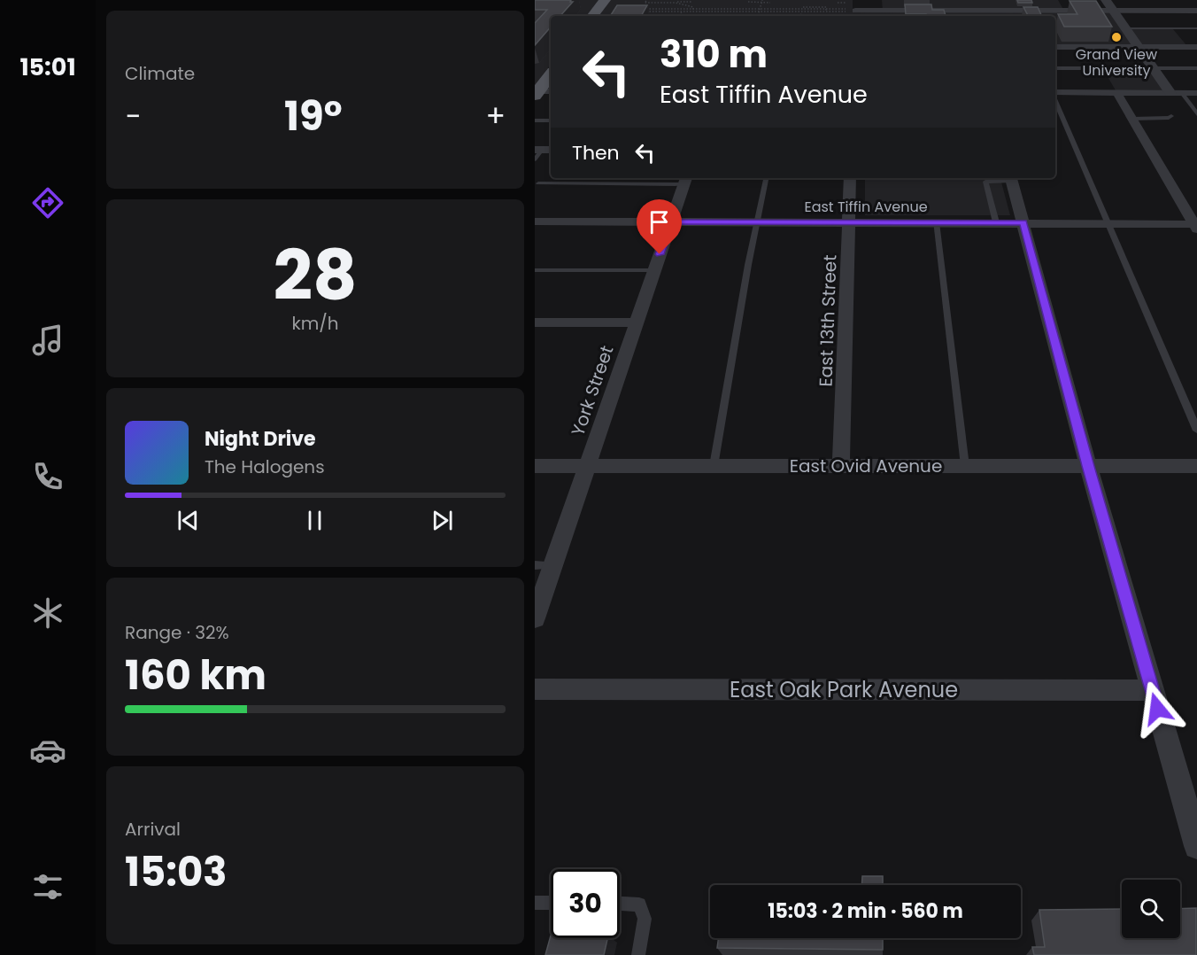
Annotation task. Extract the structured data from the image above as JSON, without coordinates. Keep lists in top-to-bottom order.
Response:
{
  "streets": {
    "street": [
      "East Tiffin Avenue",
      "East 13th Street",
      "York Street",
      "East Ovid Avenue",
      "East Oak Park Avenue"
    ]
  },
  "crossings": [
    ["East Tiffin Avenue", "East 13th Street"],
    ["East Tiffin Avenue", "York Street"],
    ["East 13th Street", "East Ovid Avenue"],
    ["York Street", "East Ovid Avenue"]
  ],
  "places": ["Grand View University"],
  "page": {
    "tabs": "15:01",
    "tile": [
      "Climate",
      ["28", "km/h"],
      ["Range · 32%", "160 km"],
      ["Arrival", "15:03"]
    ],
    "turn": ["310 m", "East Tiffin Avenue"],
    "heat": ["−", "19°", "+"],
    "then": "Then",
    "song": ["Night Drive", "The Halogens"],
    "limit": "30",
    "trip": "15:03 · 2 min · 560 m"
  }
}
